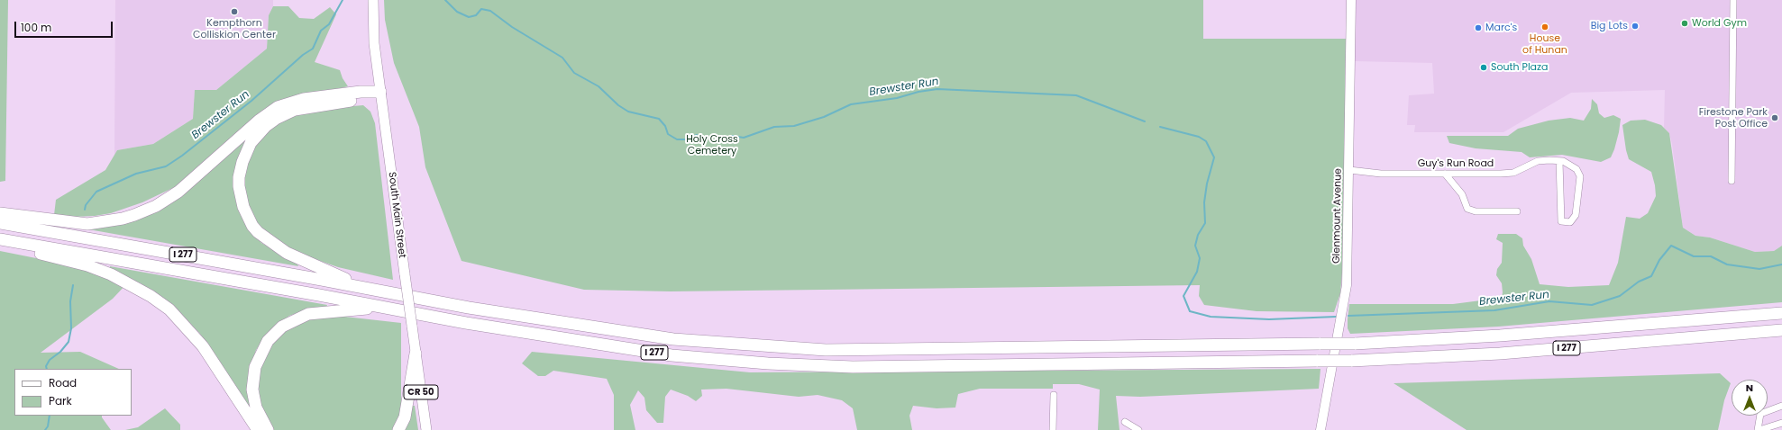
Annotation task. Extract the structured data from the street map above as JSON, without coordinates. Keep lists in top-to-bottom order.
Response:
{
  "streets": {
    "highway": ["I 277"],
    "main road": ["South Main Street", "CR 50"],
    "street": ["Guy's Run Road", "Glenmount Avenue"]
  },
  "crossings": [
    ["Guy's Run Road", "Glenmount Avenue"]
  ],
  "water": ["Brewster Run"],
  "parks": ["Holy Cross Cemetery"],
  "places": [
    "Kempthorn Colliskion Center",
    "World Gym",
    "Big Lots",
    "House of Hunan",
    "Marc's",
    "South Plaza",
    "Firestone Park Post Office"
  ],
  "legend": ["Road", "Park"],
  "scale_bar": "100 m",
  "north": "top"
}
